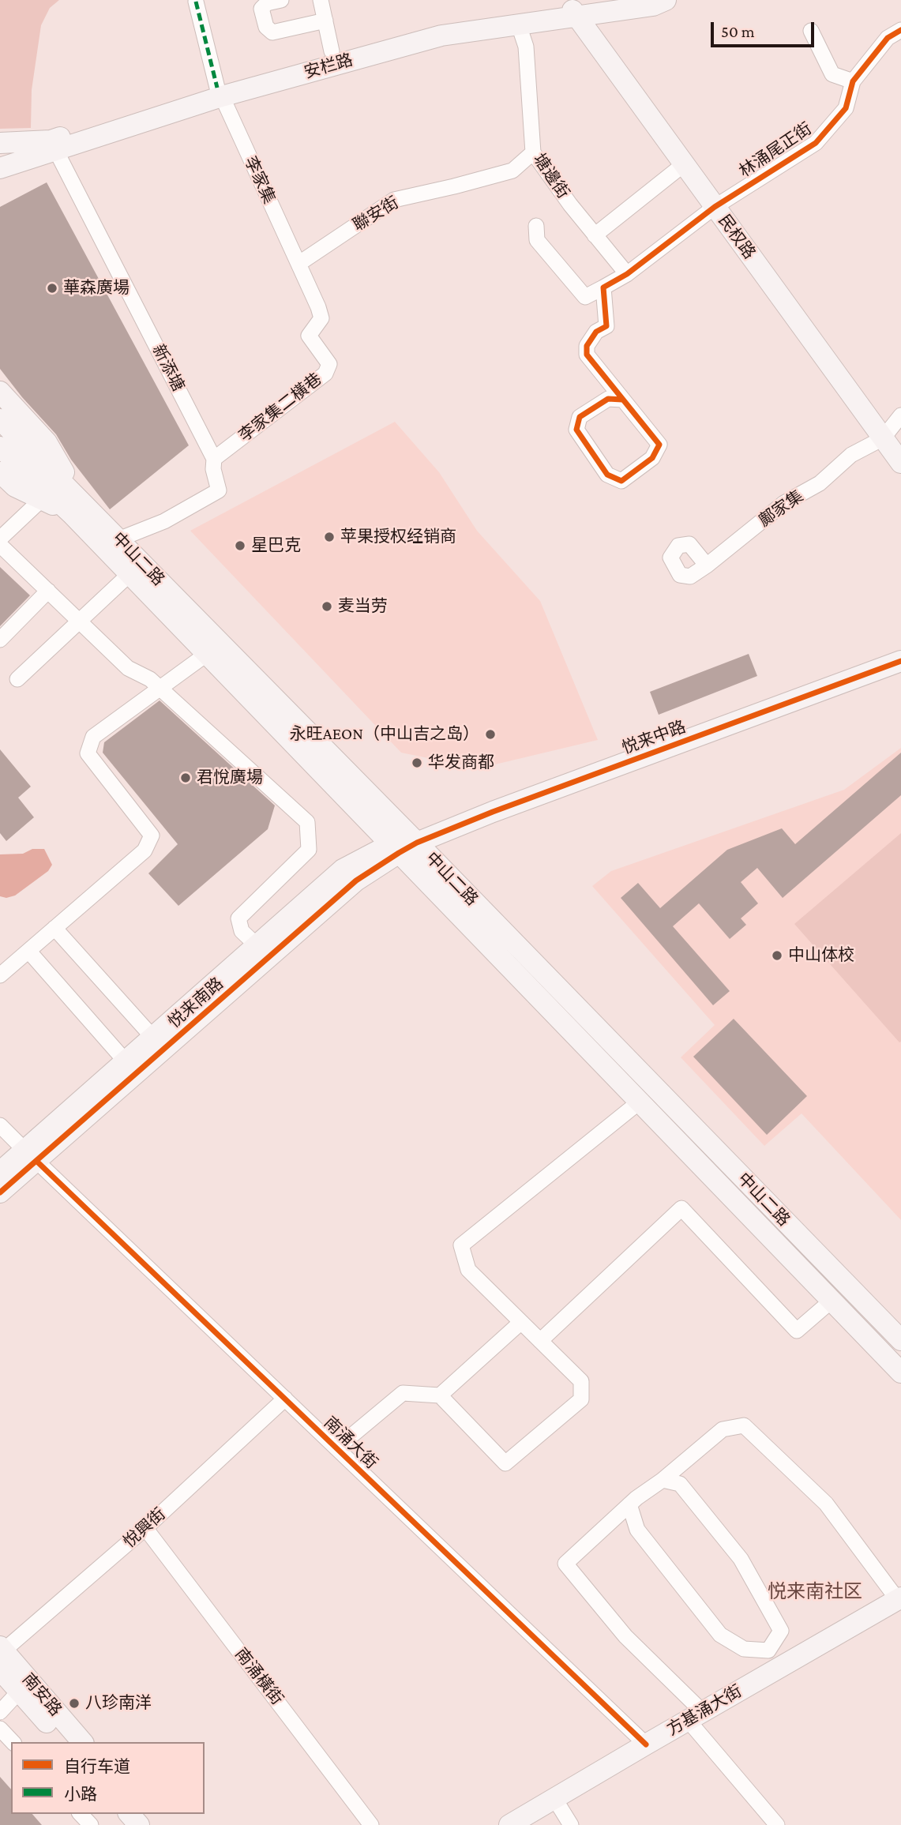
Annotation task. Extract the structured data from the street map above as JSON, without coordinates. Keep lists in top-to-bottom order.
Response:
{
  "streets": {
    "main road": [
      "安栏路",
      "民权路",
      "中山二路",
      "悦来中路",
      "悦来南路",
      "南安路",
      "方基涌大街"
    ],
    "street": [
      "林涌尾正街",
      "塘邊街",
      "李家集",
      "聯安街",
      "新添塘",
      "李家集二橫巷",
      "鄺家集",
      "南涌大街",
      "悅興街",
      "南涌橫街"
    ]
  },
  "crossings": [
    ["安栏路", "塘邊街"],
    ["安栏路", "李家集"],
    ["安栏路", "民权路"],
    ["安栏路", "新添塘"],
    ["林涌尾正街", "塘邊街"],
    ["林涌尾正街", "民权路"],
    ["塘邊街", "聯安街"],
    ["李家集", "聯安街"],
    ["李家集", "李家集二橫巷"],
    ["聯安街", "李家集二橫巷"],
    ["民权路", "鄺家集"],
    ["新添塘", "李家集二橫巷"],
    ["新添塘", "中山二路"],
    ["中山二路", "悦来中路"],
    ["中山二路", "悦来南路"],
    ["悦来中路", "悦来南路"],
    ["悦来南路", "南涌大街"],
    ["南涌大街", "悅興街"],
    ["南涌大街", "方基涌大街"],
    ["悅興街", "南涌橫街"],
    ["悅興街", "南安路"]
  ],
  "districts": ["悦来南社区"],
  "places": [
    "華森廣場",
    "苹果授权经销商",
    "星巴克",
    "麦当劳",
    "永旺AEON（中山吉之岛）",
    "华发商都",
    "君悅廣場",
    "中山体校",
    "八珍南洋"
  ],
  "legend": ["自行车道", "小路"],
  "scale_bar": "50 m"
}
